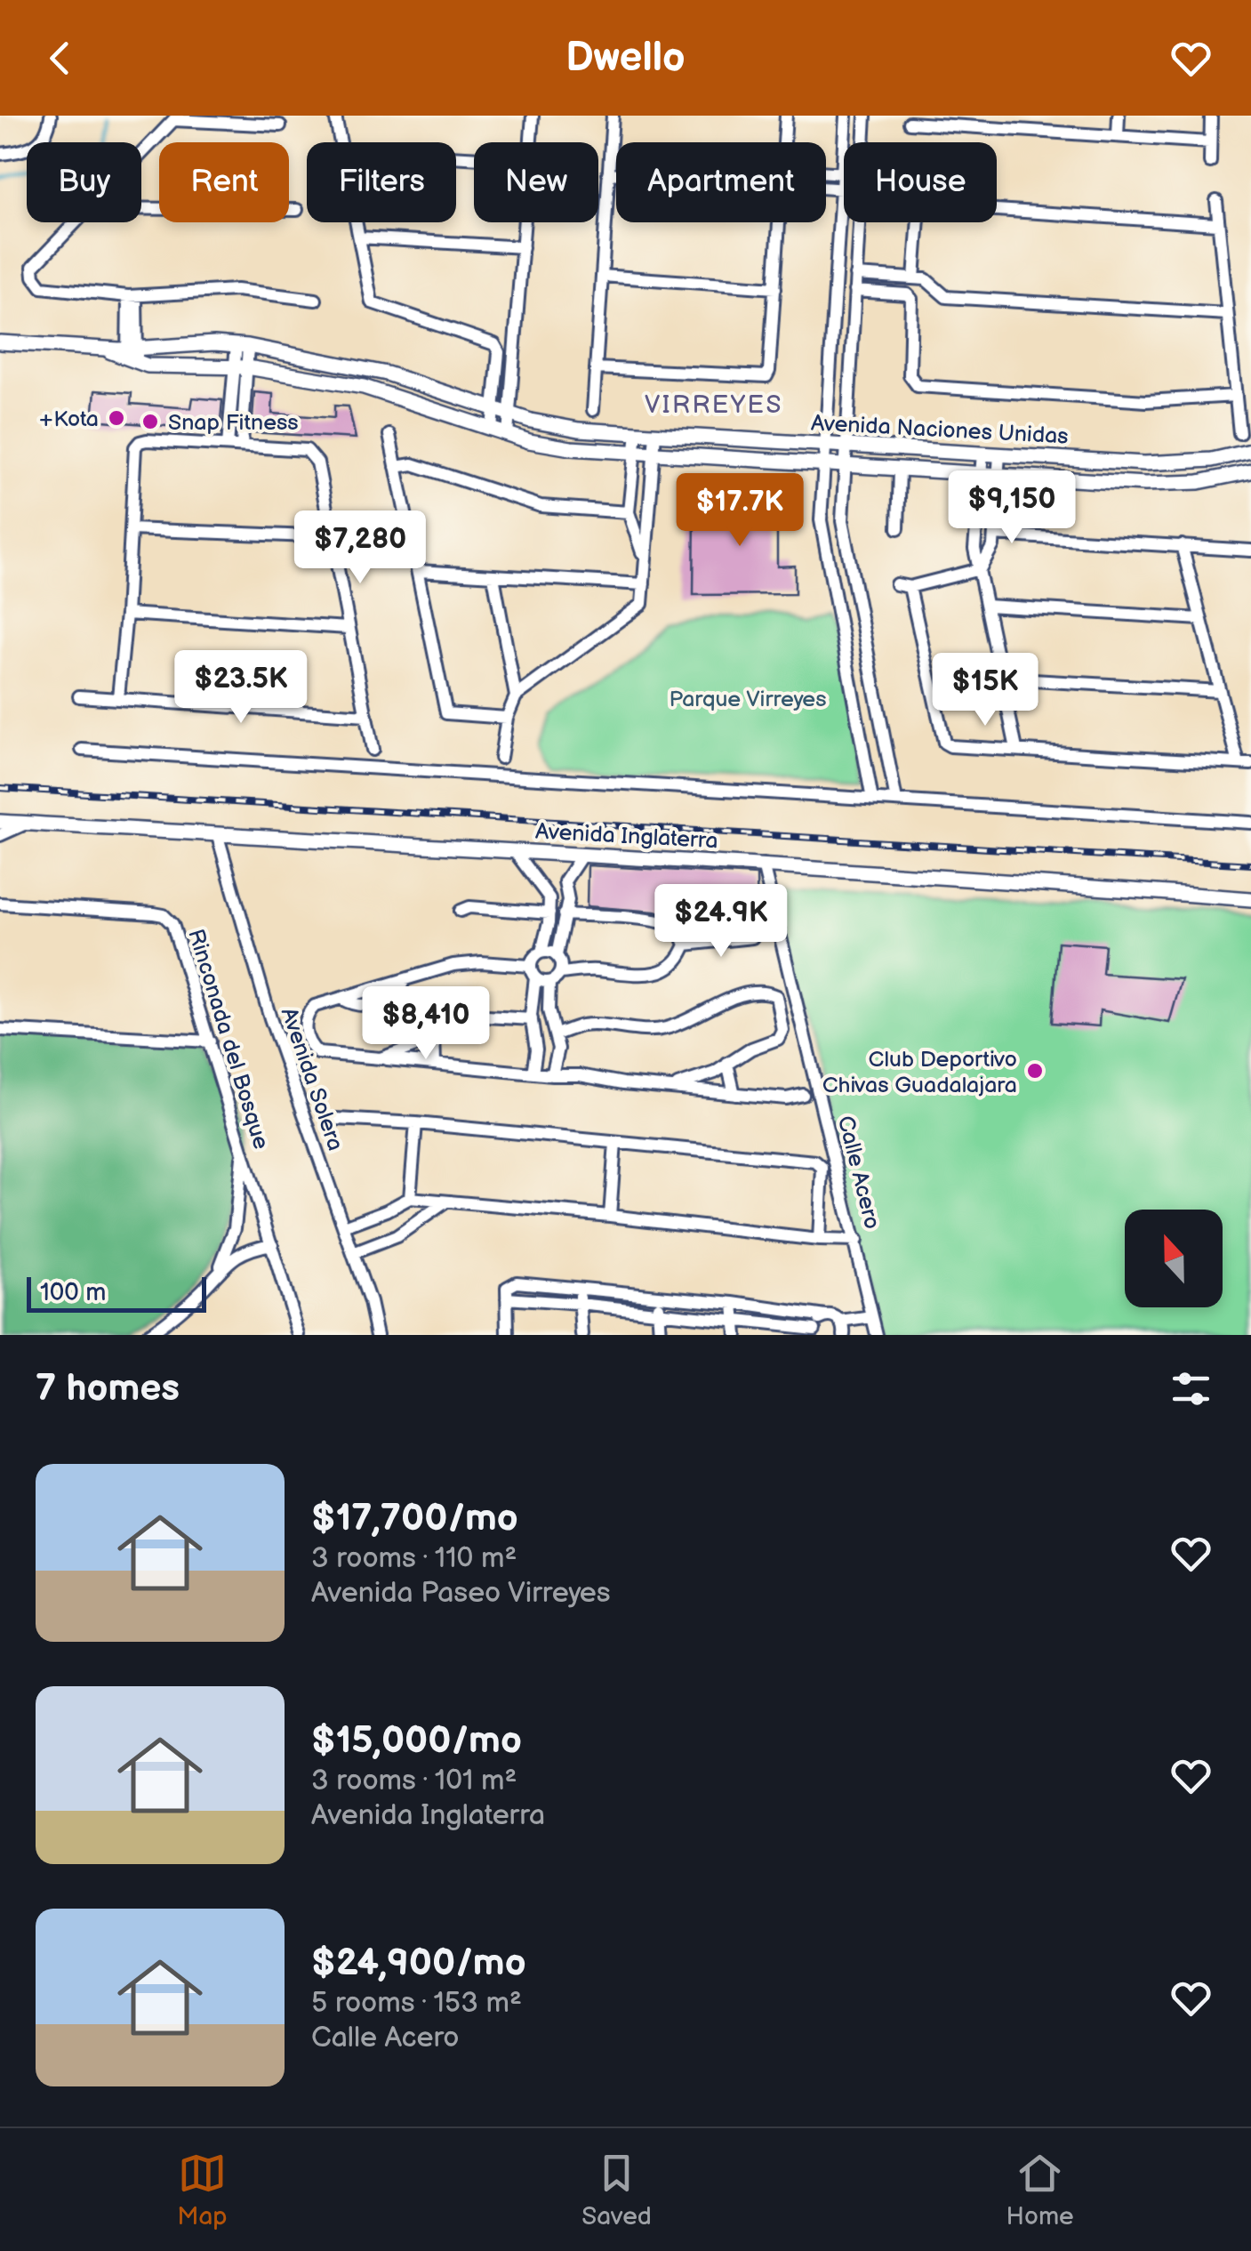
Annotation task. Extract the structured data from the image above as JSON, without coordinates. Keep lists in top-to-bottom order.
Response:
{
  "streets": {
    "street": [
      "Avenida Naciones Unidas",
      "Avenida Inglaterra",
      "Rinconada del Bosque",
      "Avenida Solera",
      "Calle Acero"
    ]
  },
  "crossings": [
    ["Avenida Inglaterra", "Avenida Solera"],
    ["Avenida Inglaterra", "Calle Acero"]
  ],
  "districts": ["VIRREYES"],
  "parks": ["Parque Virreyes"],
  "places": ["+Kota", "Snap Fitness", "Club Deportivo Chivas Guadalajara"],
  "scale_bar": "100 m",
  "north": "top",
  "page": {
    "header": "Dwello",
    "chip": [
      "Buy",
      "Rent",
      "Filters",
      "New",
      "Apartment",
      "House"
    ],
    "price": [
      "$9,150",
      "$17.7K",
      "$7,280",
      "$23.5K",
      "$15K",
      "$24.9K",
      "$8,410"
    ],
    "scale": "100 m",
    "heading": "7 homes",
    "list": [
      {
        "name": "$17,700/mo",
        "note": "3 rooms · 110 m² · Avenida Paseo Virreyes"
      },
      {
        "name": "$15,000/mo",
        "note": "3 rooms · 101 m² · Avenida Inglaterra"
      },
      {
        "name": "$24,900/mo",
        "note": "5 rooms · 153 m² · Calle Acero"
      }
    ],
    "tabs": ["Map", "Saved", "Home"]
  }
}
